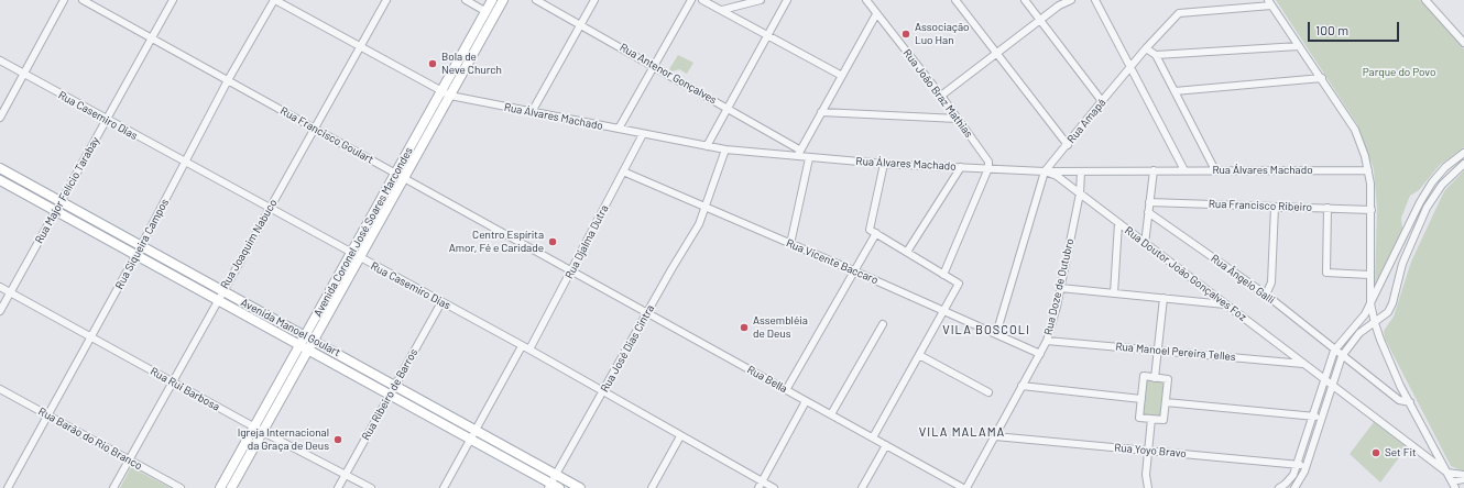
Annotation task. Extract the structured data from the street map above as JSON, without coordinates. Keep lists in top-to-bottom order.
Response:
{
  "streets": {
    "main road": ["Avenida Coronel José Soares Marcondes", "Avenida Manoel Goulart"],
    "street": [
      "Rua Antenor Gonçalves",
      "Rua João Braz Mathias",
      "Rua Casemiro Dias",
      "Rua Álvares Machado",
      "Rua Amapá",
      "Rua Francisco Goulart",
      "Rua Major Felício Tarabay",
      "Rua Francisco Ribeiro",
      "Rua Djalma Dutra",
      "Rua Siqueira Campos",
      "Rua Joaquim Nabuco",
      "Rua Vicente Baccaro",
      "Rua Doutor João Gonçalves Foz",
      "Rua Ângelo Galli",
      "Rua Doze de Outubro",
      "Rua José Dias Cintra",
      "Rua Manoel Pereira Telles",
      "Rua Bella",
      "Rua Rui Barbosa",
      "Rua Ribeiro de Barros",
      "Rua Barão do Rio Branco",
      "Rua Yoyo Bravo"
    ]
  },
  "crossings": [
    ["Rua João Braz Mathias", "Rua Álvares Machado"],
    ["Rua Casemiro Dias", "Rua Major Felício Tarabay"],
    ["Rua Casemiro Dias", "Avenida Coronel José Soares Marcondes"],
    ["Rua Casemiro Dias", "Rua Djalma Dutra"],
    ["Rua Casemiro Dias", "Rua Siqueira Campos"],
    ["Rua Casemiro Dias", "Rua Joaquim Nabuco"],
    ["Rua Casemiro Dias", "Rua José Dias Cintra"],
    ["Rua Casemiro Dias", "Rua Ribeiro de Barros"],
    ["Rua Álvares Machado", "Rua Amapá"],
    ["Rua Álvares Machado", "Avenida Coronel José Soares Marcondes"],
    ["Rua Álvares Machado", "Rua Djalma Dutra"],
    ["Rua Álvares Machado", "Rua Siqueira Campos"],
    ["Rua Álvares Machado", "Rua Joaquim Nabuco"],
    ["Rua Álvares Machado", "Rua Doutor João Gonçalves Foz"],
    ["Rua Álvares Machado", "Rua Doze de Outubro"],
    ["Rua Álvares Machado", "Rua José Dias Cintra"],
    ["Rua Amapá", "Rua Vicente Baccaro"],
    ["Rua Amapá", "Rua Doutor João Gonçalves Foz"],
    ["Rua Francisco Goulart", "Rua Major Felício Tarabay"],
    ["Rua Francisco Goulart", "Avenida Coronel José Soares Marcondes"],
    ["Rua Francisco Goulart", "Rua Djalma Dutra"],
    ["Rua Francisco Goulart", "Rua Siqueira Campos"],
    ["Rua Francisco Goulart", "Rua Joaquim Nabuco"],
    ["Rua Francisco Goulart", "Rua Bella"],
    ["Rua Major Felício Tarabay", "Avenida Manoel Goulart"],
    ["Rua Major Felício Tarabay", "Rua Rui Barbosa"],
    ["Avenida Coronel José Soares Marcondes", "Avenida Manoel Goulart"],
    ["Avenida Coronel José Soares Marcondes", "Rua Rui Barbosa"],
    ["Rua Djalma Dutra", "Rua Vicente Baccaro"],
    ["Rua Djalma Dutra", "Rua Bella"],
    ["Rua Siqueira Campos", "Avenida Manoel Goulart"],
    ["Rua Siqueira Campos", "Rua Rui Barbosa"],
    ["Rua Siqueira Campos", "Rua Barão do Rio Branco"],
    ["Rua Joaquim Nabuco", "Avenida Manoel Goulart"],
    ["Rua Joaquim Nabuco", "Rua Rui Barbosa"],
    ["Rua Joaquim Nabuco", "Rua Barão do Rio Branco"],
    ["Rua Vicente Baccaro", "Rua Doze de Outubro"],
    ["Rua Vicente Baccaro", "Rua José Dias Cintra"],
    ["Rua Doutor João Gonçalves Foz", "Rua Doze de Outubro"],
    ["Rua Doutor João Gonçalves Foz", "Rua Manoel Pereira Telles"],
    ["Rua Doze de Outubro", "Rua Manoel Pereira Telles"],
    ["Rua Doze de Outubro", "Rua Yoyo Bravo"],
    ["Avenida Manoel Goulart", "Rua José Dias Cintra"],
    ["Avenida Manoel Goulart", "Rua Ribeiro de Barros"],
    ["Rua José Dias Cintra", "Rua Bella"],
    ["Rua Rui Barbosa", "Rua Ribeiro de Barros"]
  ],
  "districts": ["VILA BOSCOLI", "VILA MALAMA"],
  "parks": ["Parque do Povo"],
  "places": [
    "Associação Luo Han",
    "Bola de Neve Church",
    "Centro Espírita Amor, Fé e Caridade",
    "Assembléia de Deus",
    "Igreja Internacional da Graça de Deus",
    "Set Fit"
  ],
  "scale_bar": "100 m"
}
